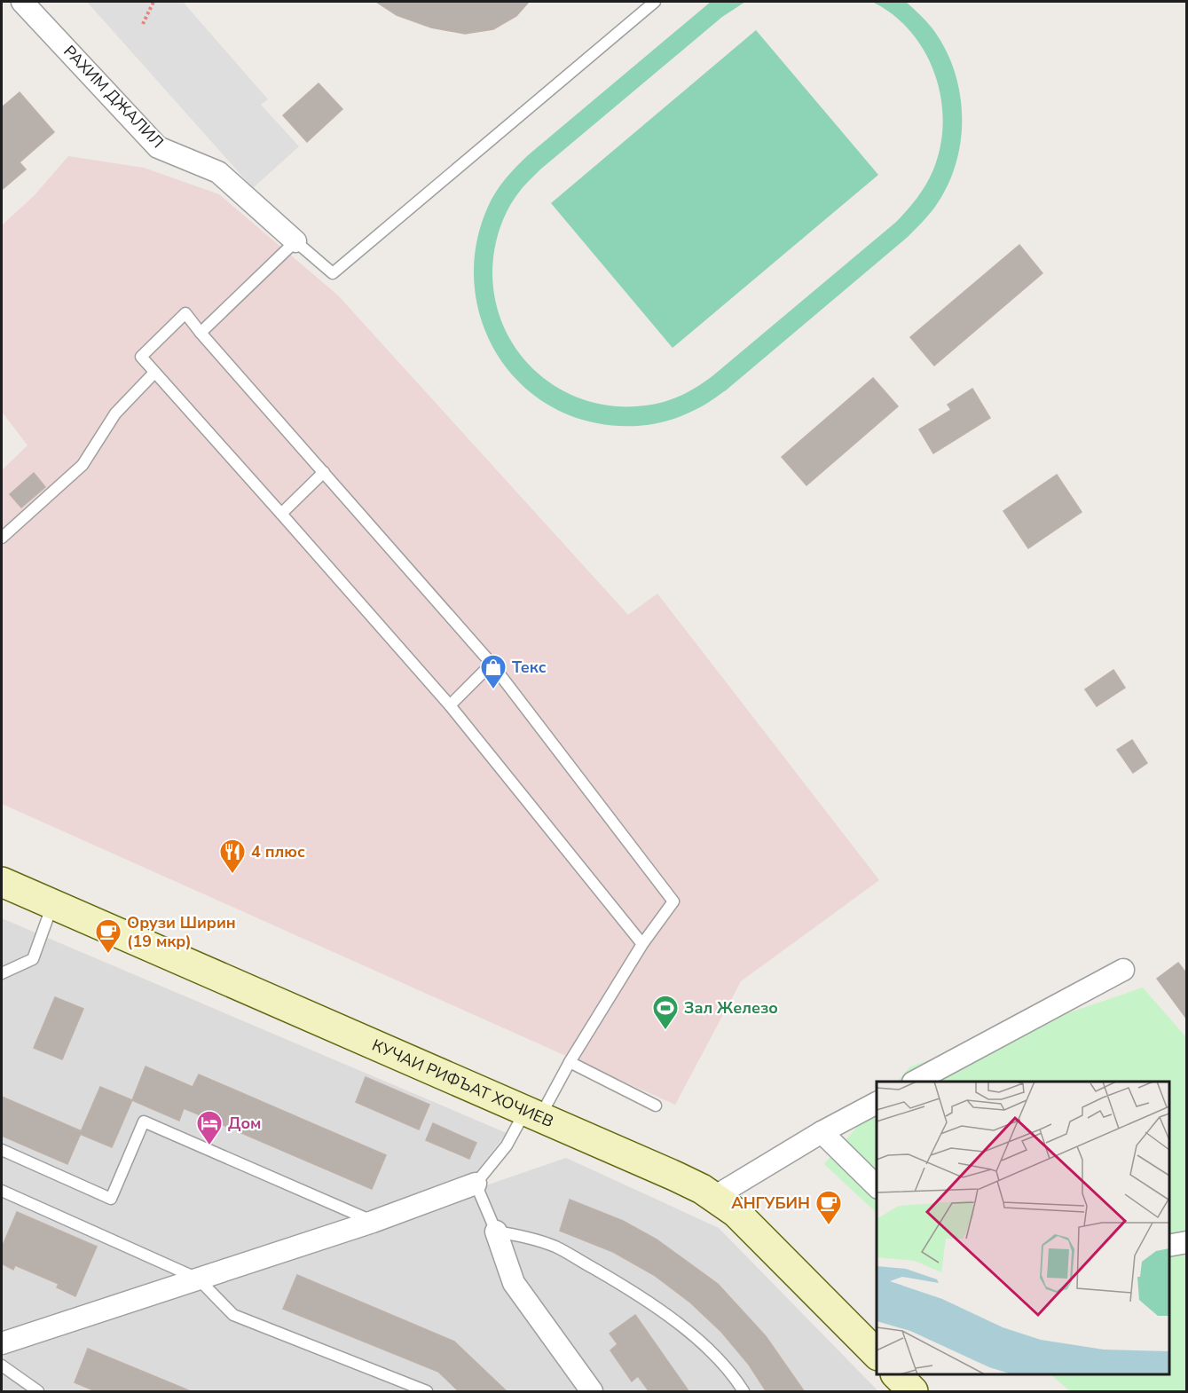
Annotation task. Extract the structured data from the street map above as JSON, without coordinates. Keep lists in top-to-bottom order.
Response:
{
  "streets": {
    "main road": ["КУЧАИ РИФЪАТ ХОЧИЕВ"],
    "street": ["РАХИМ ДЖАЛИЛ"]
  },
  "places": {
    "shop": ["Текс"],
    "restaurant": ["4 плюс"],
    "cafe": ["Орузи Ширин (19 мкр)", "АНГУБИН"],
    "sports": ["Зал Железо"],
    "hotel": ["Дом"]
  }
}
